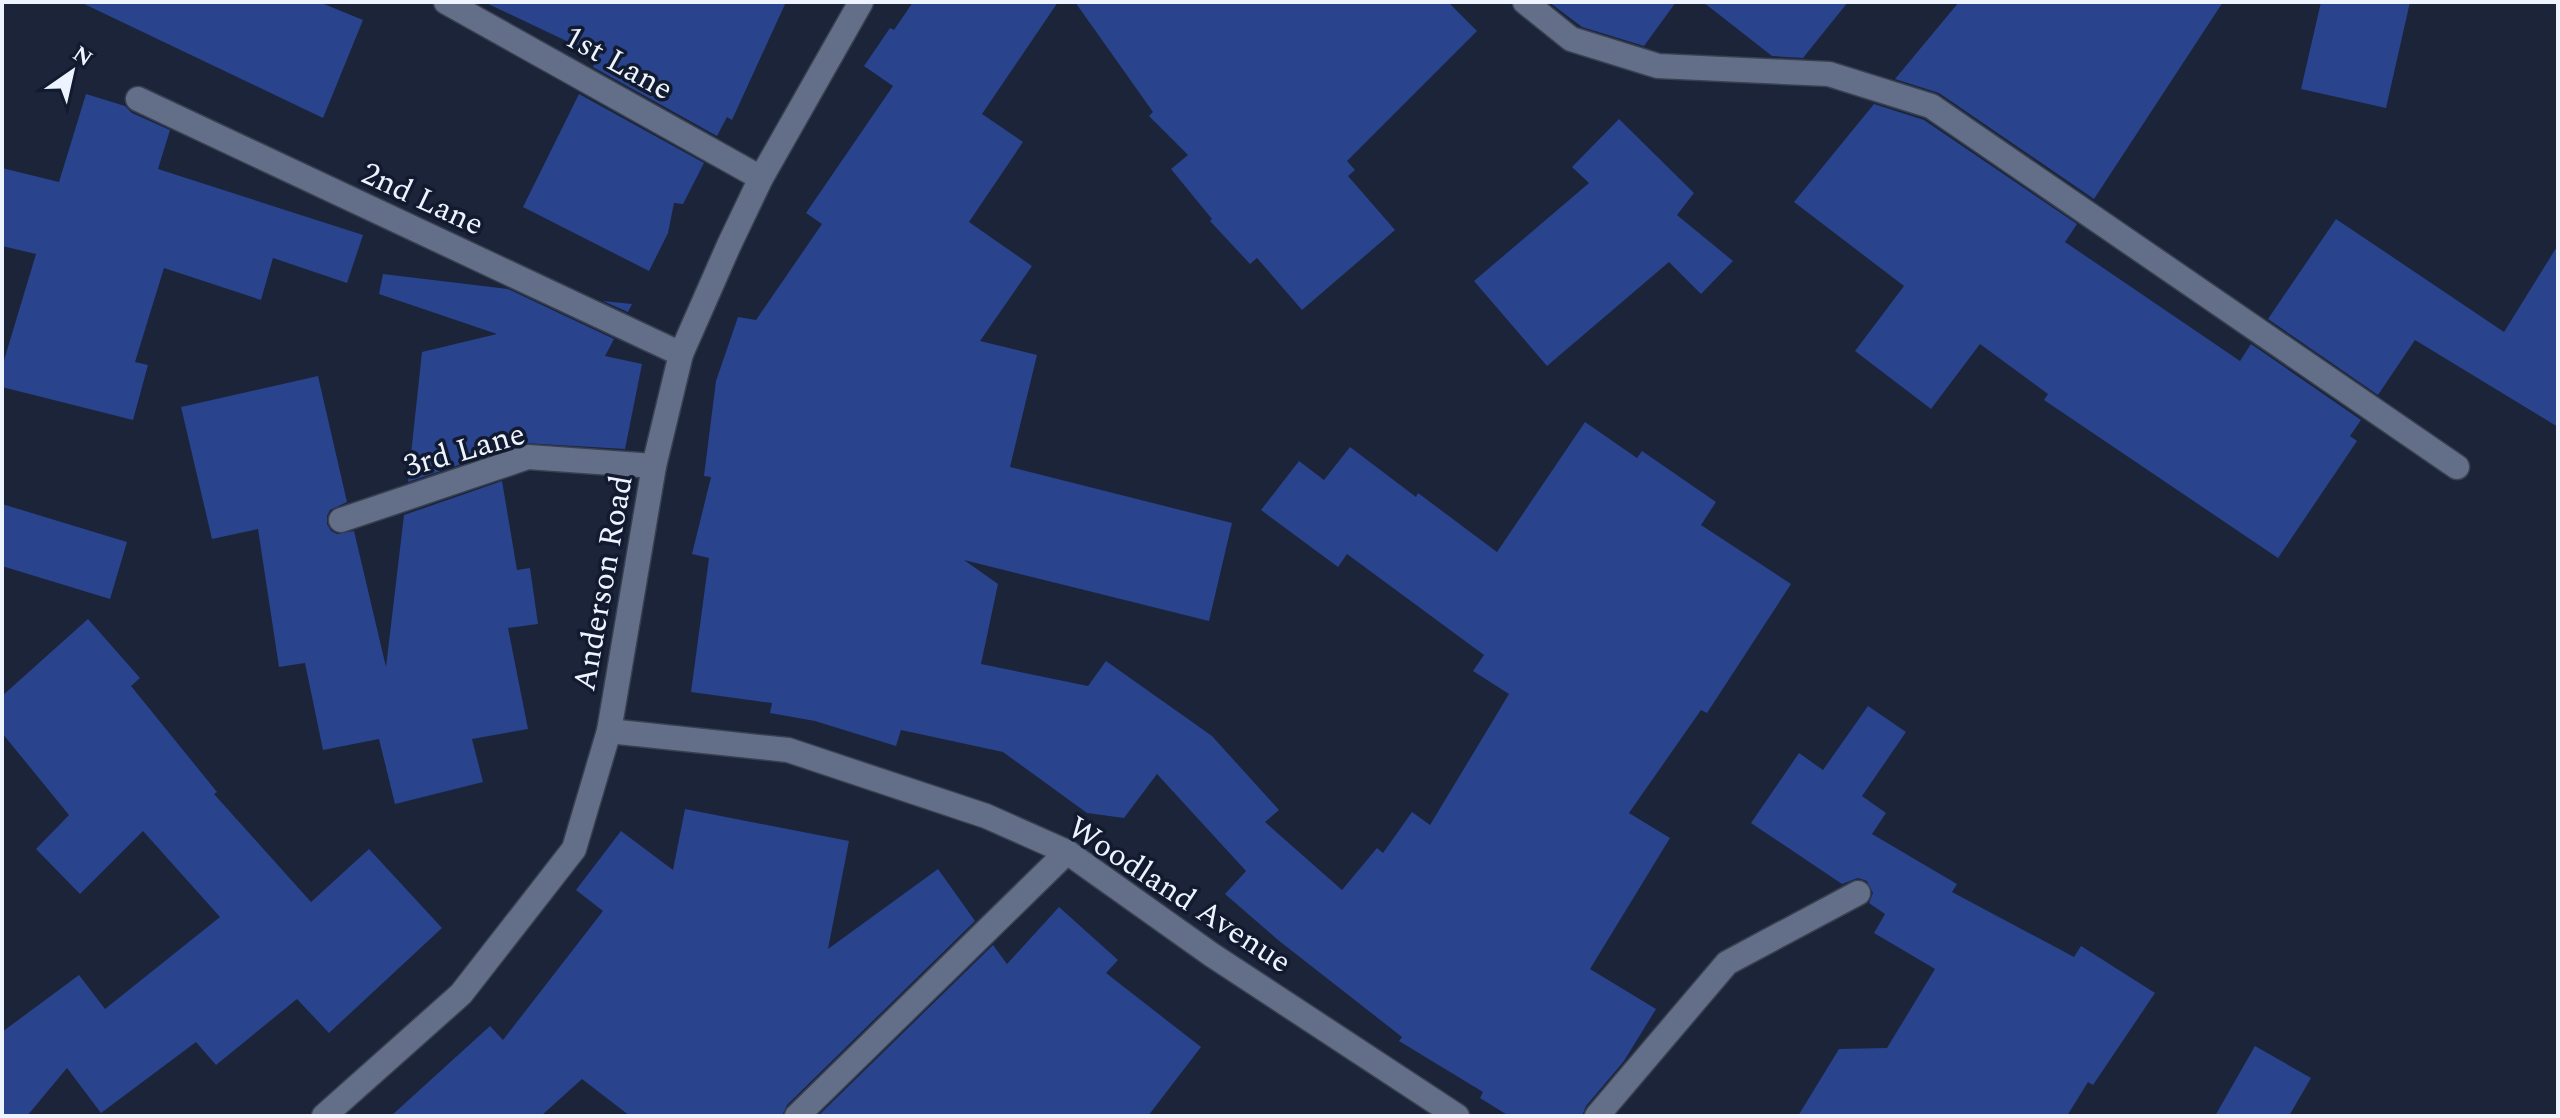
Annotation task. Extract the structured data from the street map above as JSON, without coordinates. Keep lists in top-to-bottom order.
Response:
{
  "streets": {
    "street": [
      "1st Lane",
      "2nd Lane",
      "3rd Lane",
      "Anderson Road",
      "Woodland Avenue"
    ]
  },
  "crossings": [
    ["1st Lane", "Anderson Road"],
    ["2nd Lane", "Anderson Road"],
    ["3rd Lane", "Anderson Road"],
    ["Anderson Road", "Woodland Avenue"]
  ],
  "north": "top right"
}
